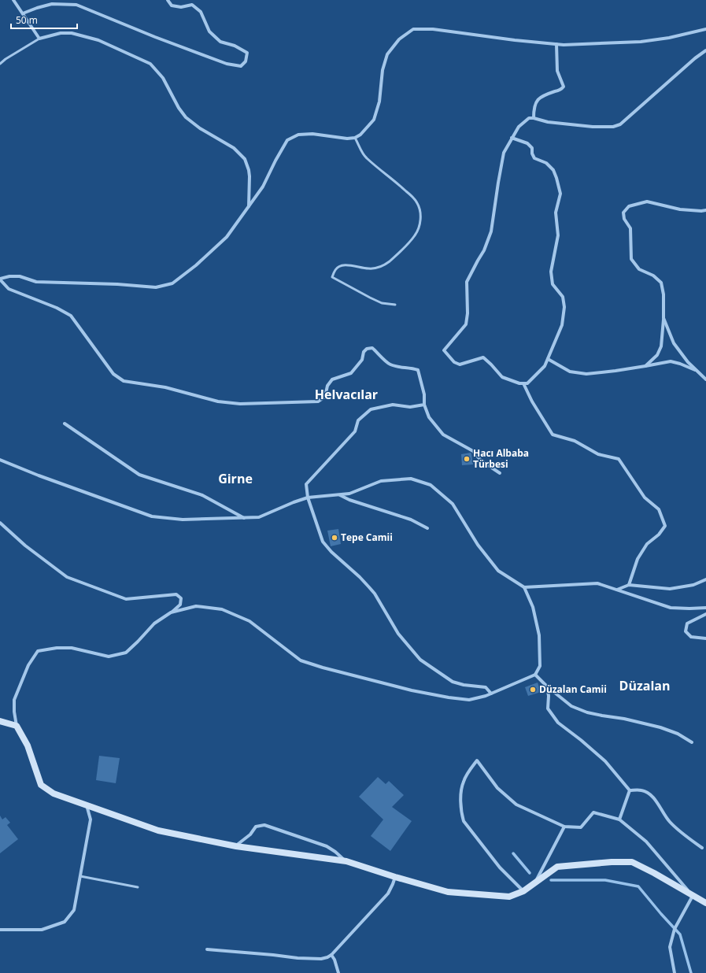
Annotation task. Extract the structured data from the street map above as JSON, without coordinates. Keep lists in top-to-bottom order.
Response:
{
  "districts": ["Helvacılar", "Girne", "Düzalan"],
  "places": ["Hacı Albaba Türbesi", "Tepe Camii", "Düzalan Camii"],
  "scale_bar": "50 m"
}
